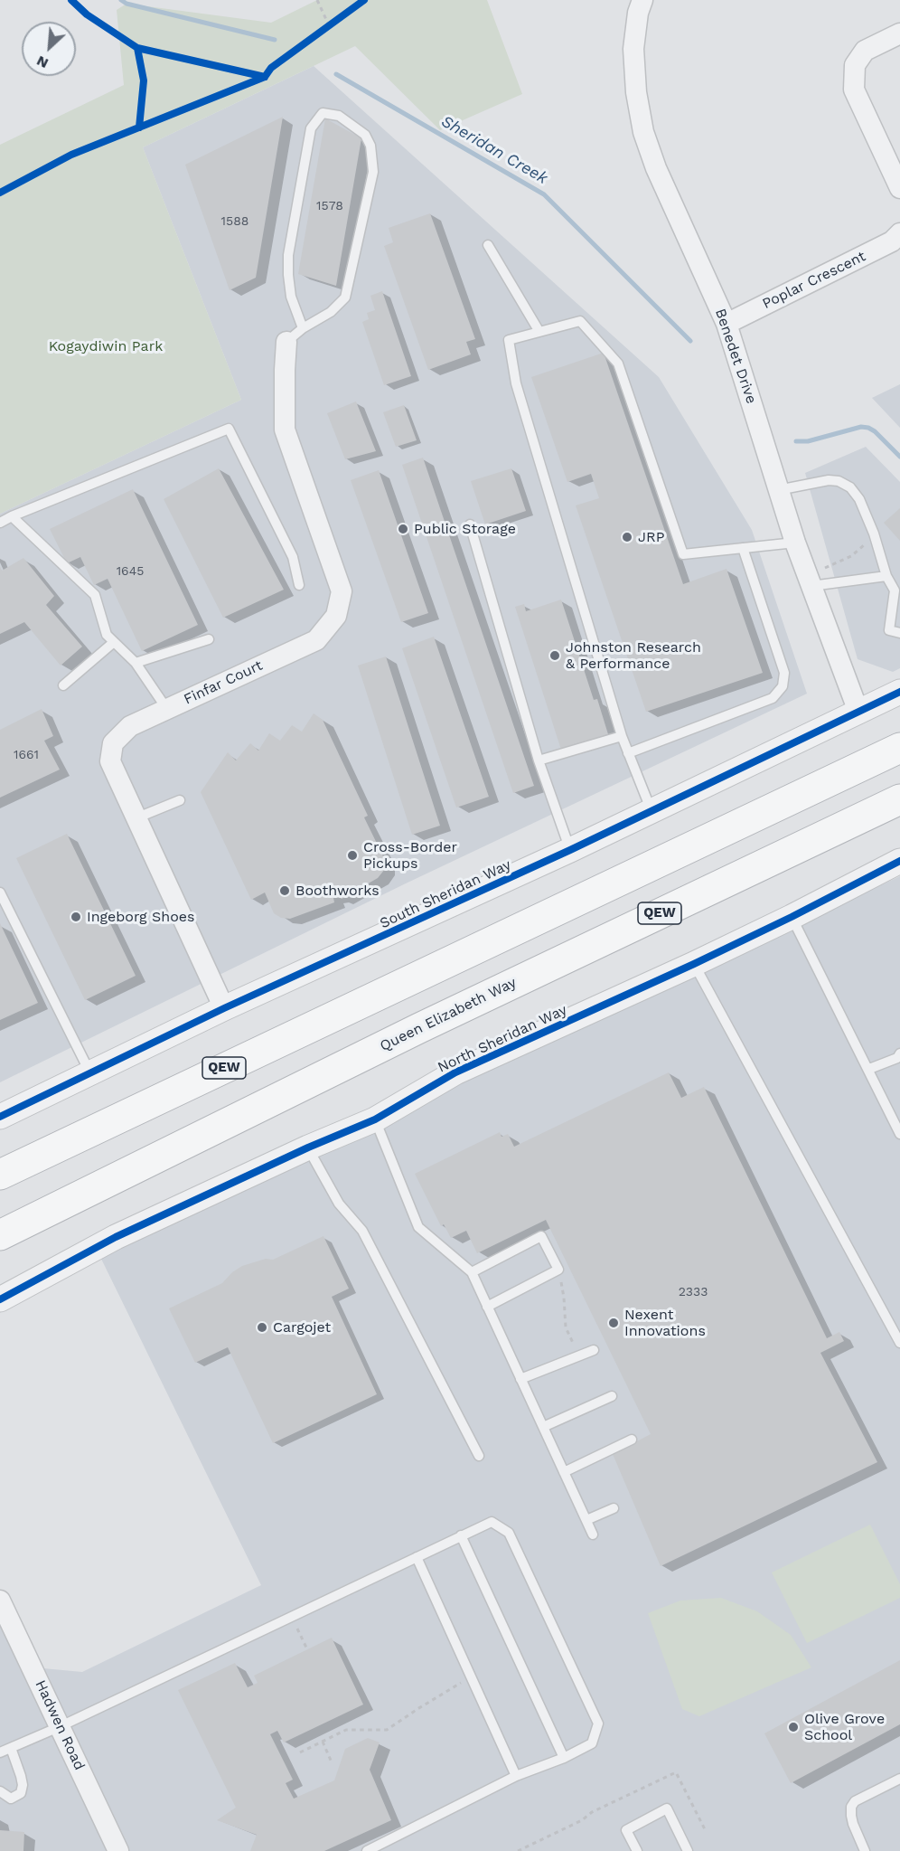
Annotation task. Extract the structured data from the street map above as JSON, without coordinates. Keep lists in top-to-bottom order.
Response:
{
  "streets": {
    "highway": ["QEW", "Queen Elizabeth Way"],
    "street": [
      "Poplar Crescent",
      "Benedet Drive",
      "Finfar Court",
      "South Sheridan Way",
      "North Sheridan Way",
      "Hadwen Road"
    ]
  },
  "crossings": [
    ["Poplar Crescent", "Benedet Drive"],
    ["Benedet Drive", "South Sheridan Way"],
    ["Finfar Court", "South Sheridan Way"]
  ],
  "water": ["Sheridan Creek"],
  "parks": ["Kogaydiwin Park"],
  "places": [
    "Public Storage",
    "JRP",
    "Johnston Research & Performance",
    "Cross-Border Pickups",
    "Boothworks",
    "Ingeborg Shoes",
    "Nexent Innovations",
    "Cargojet",
    "Olive Grove School"
  ],
  "house_numbers": [
    "1578",
    "1588",
    "1645",
    "1661",
    "2333"
  ],
  "north": "bottom left"
}
